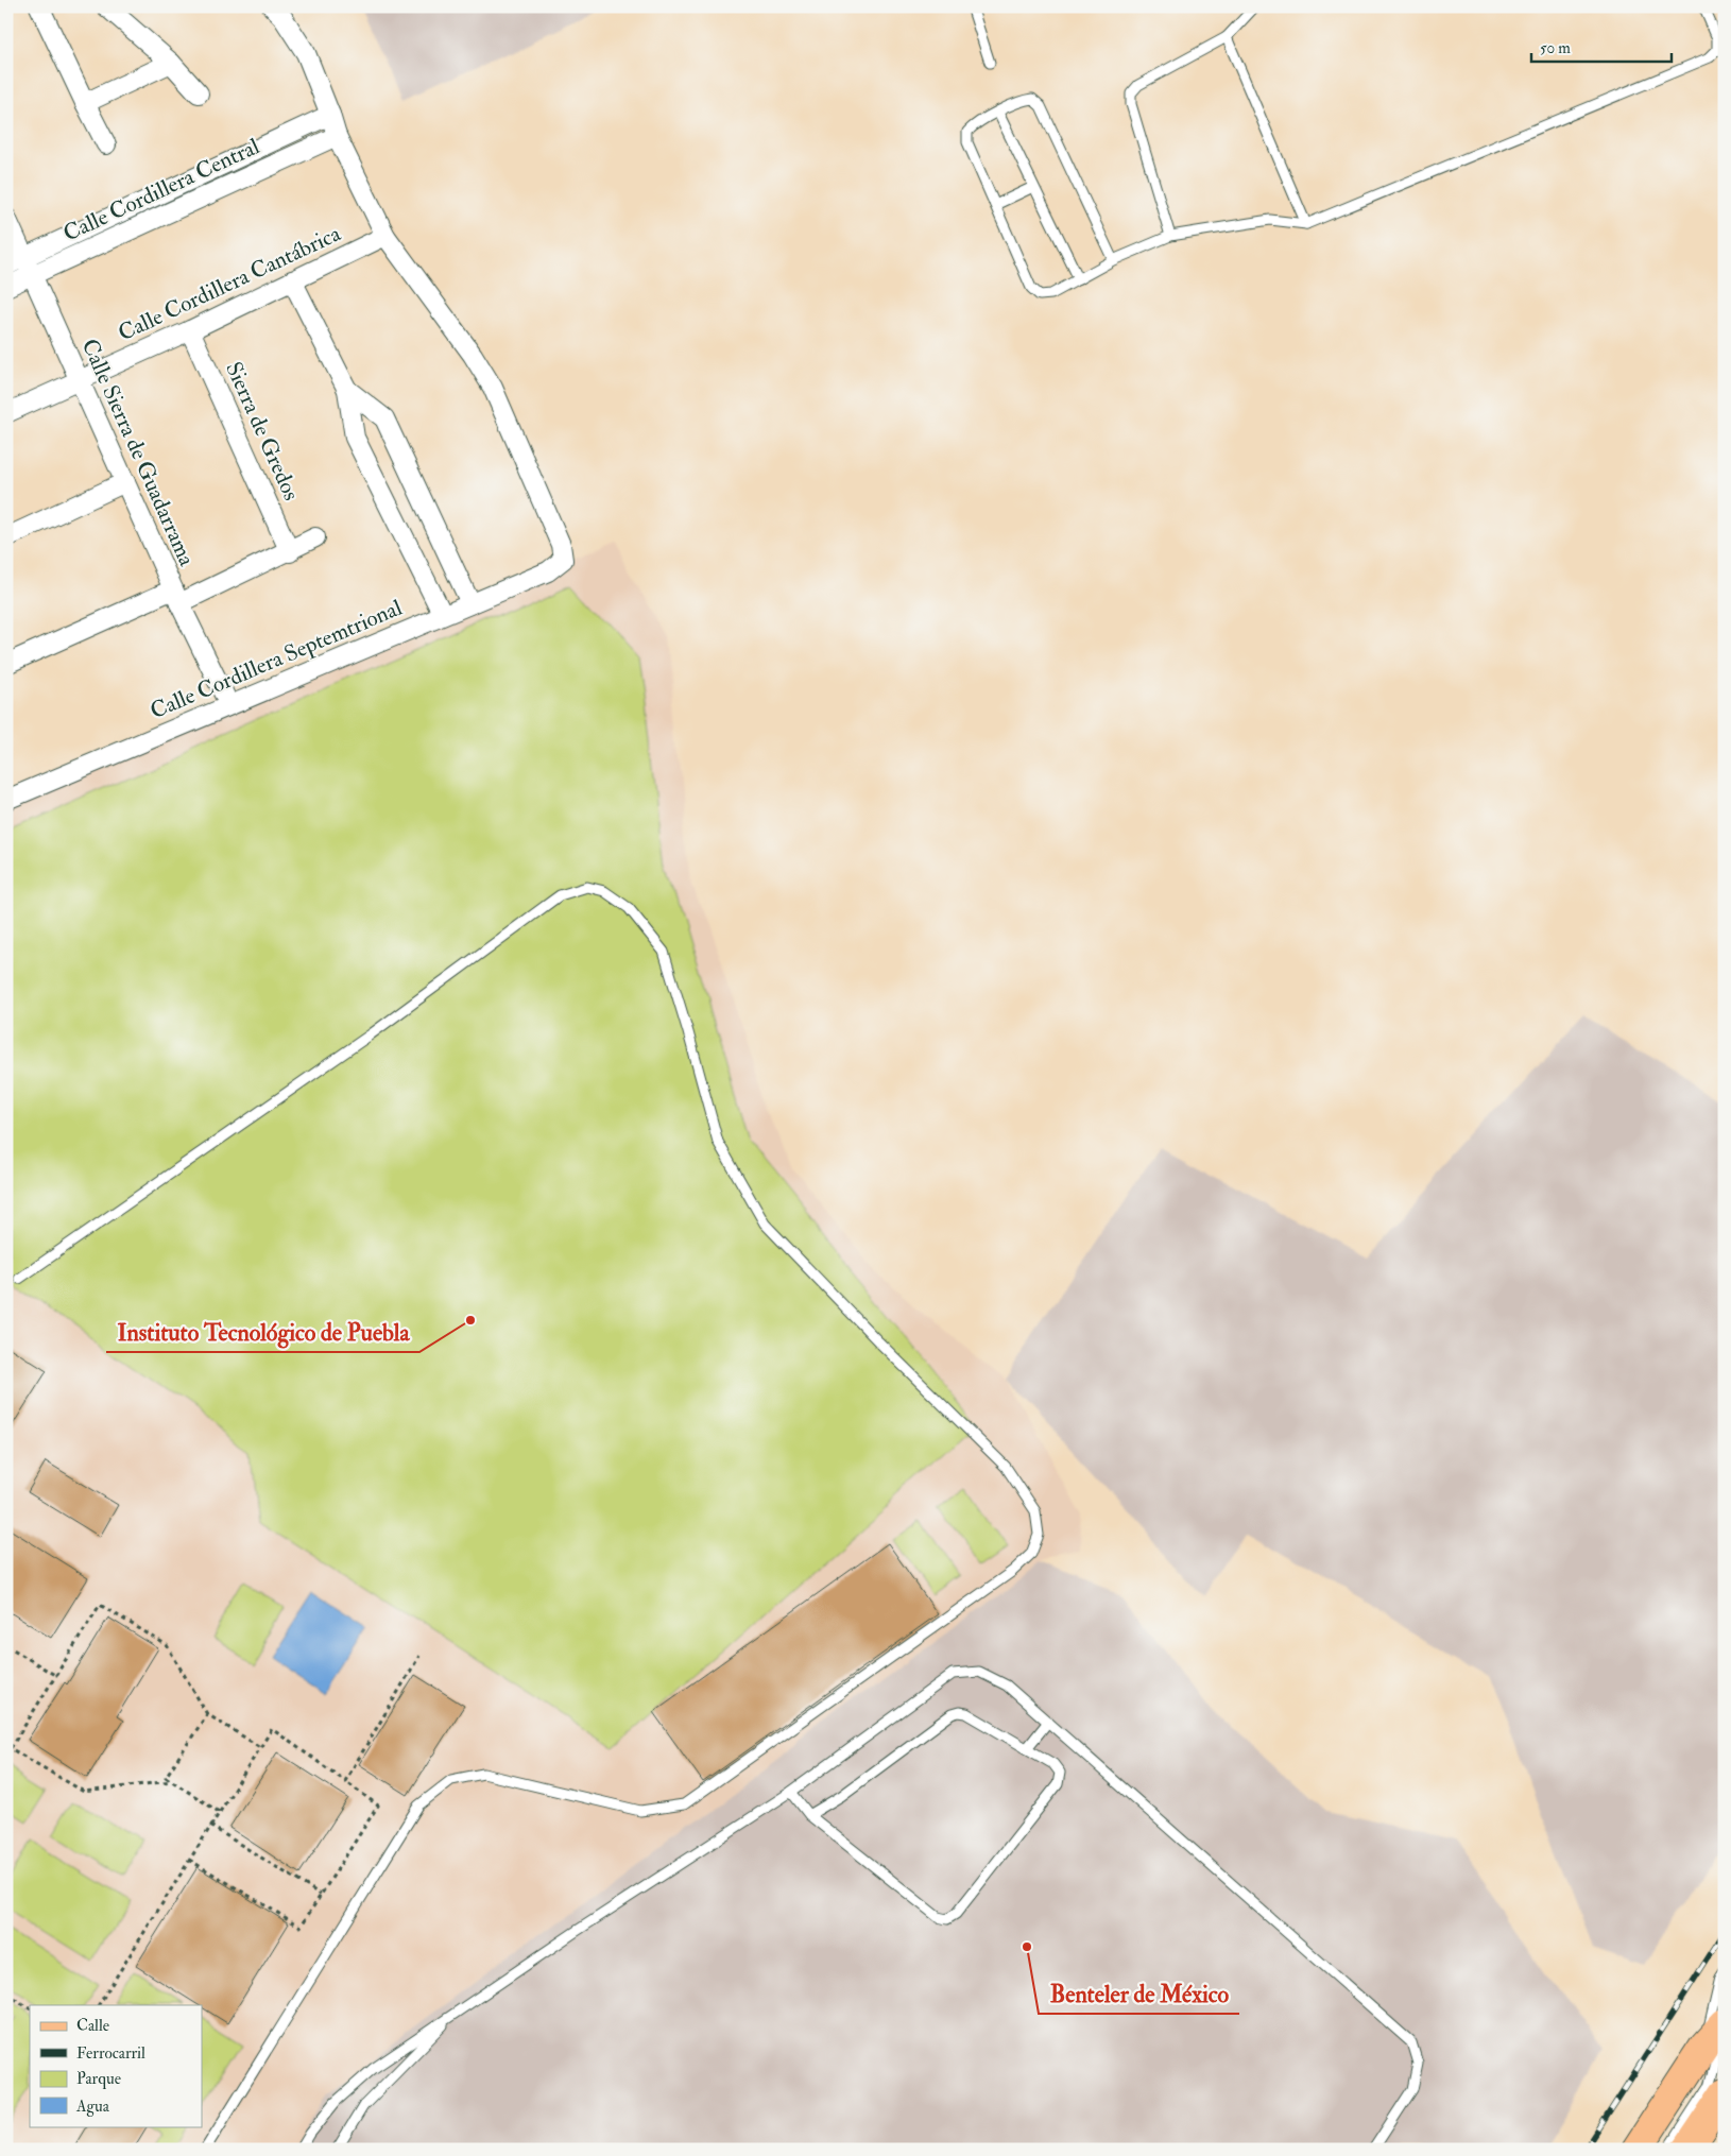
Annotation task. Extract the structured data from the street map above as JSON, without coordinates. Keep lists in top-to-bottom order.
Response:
{
  "streets": {
    "street": [
      "Calle Cordillera Central",
      "Calle Cordillera Cantábrica",
      "Sierra de Gredos",
      "Calle Sierra de Guadarrama",
      "Calle Cordillera Septemtrional"
    ]
  },
  "crossings": [
    ["Calle Cordillera Central", "Calle Sierra de Guadarrama"],
    ["Calle Cordillera Cantábrica", "Sierra de Gredos"],
    ["Calle Cordillera Cantábrica", "Calle Sierra de Guadarrama"],
    ["Calle Cordillera Cantábrica", "Calle Cordillera Septemtrional"],
    ["Calle Sierra de Guadarrama", "Calle Cordillera Septemtrional"]
  ],
  "places": ["Instituto Tecnológico de Puebla", "Benteler de México"],
  "legend": [
    "Calle",
    "Ferrocarril",
    "Parque",
    "Agua"
  ],
  "scale_bar": "50 m"
}
